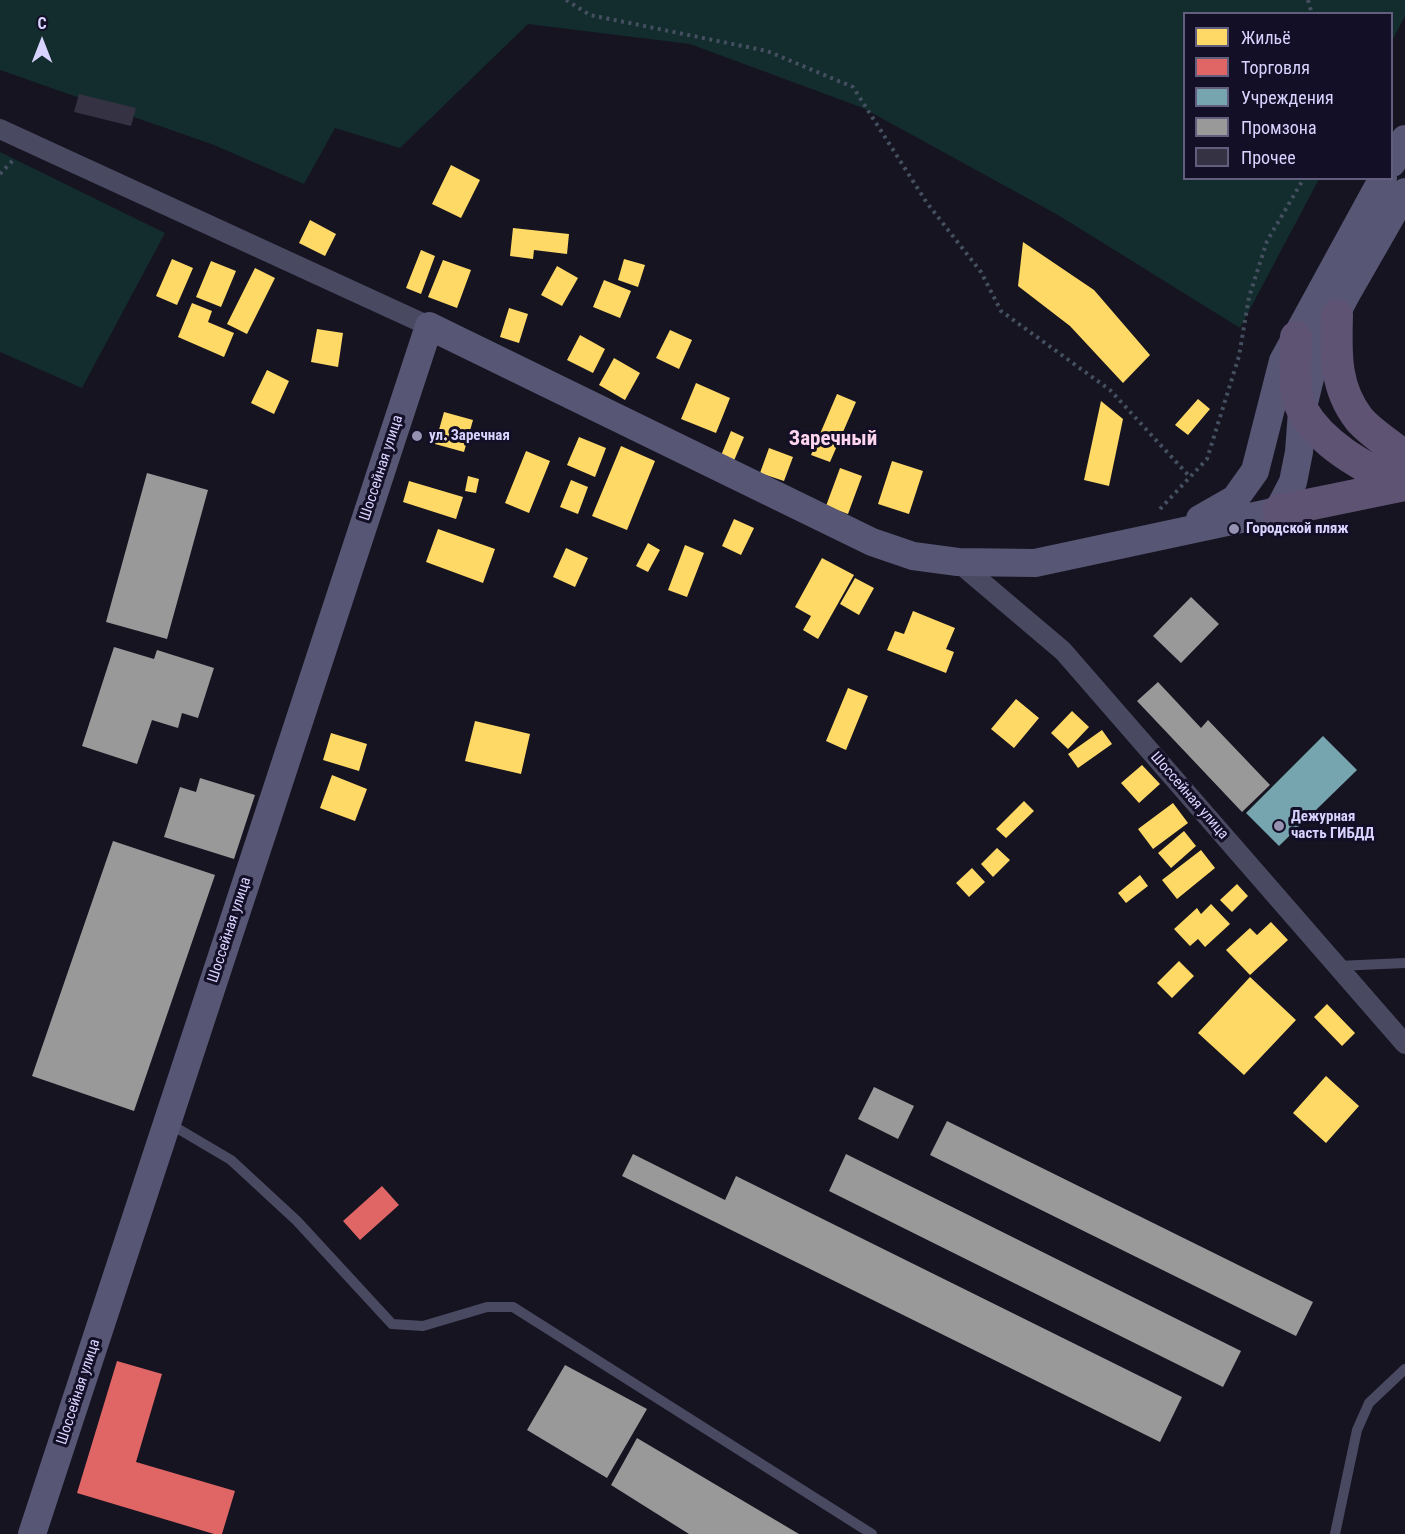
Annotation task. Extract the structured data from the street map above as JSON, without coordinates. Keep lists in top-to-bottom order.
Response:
{
  "streets": {
    "main road": ["Шоссейная улица"]
  },
  "districts": ["Заречный"],
  "places": ["ул. Заречная", "Городской пляж", "Дежурная часть ГИБДД"],
  "legend": [
    "Жильё",
    "Торговля",
    "Учреждения",
    "Промзона",
    "Прочее"
  ],
  "north": "top"
}
